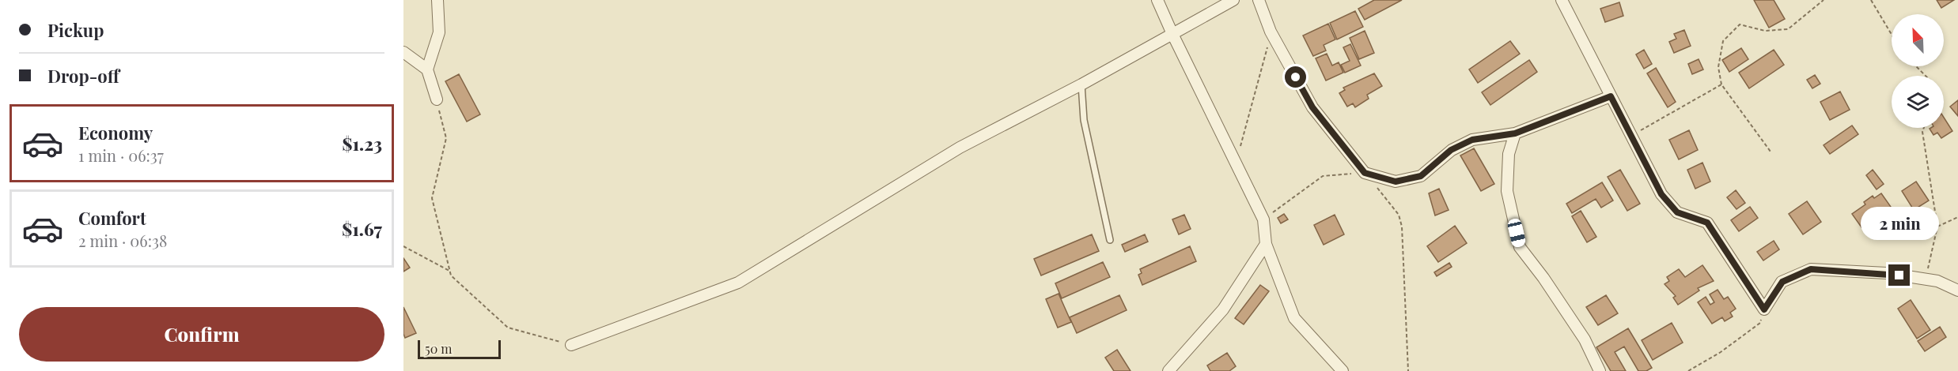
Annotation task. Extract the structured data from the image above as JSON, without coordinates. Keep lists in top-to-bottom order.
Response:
{
  "scale_bar": "50 m",
  "north": "top left",
  "page": {
    "banner": ["Pickup", "Drop-off"],
    "list": [
      {
        "name": "Economy",
        "note": "1 min · 06:37",
        "value": "$1.23"
      },
      {
        "name": "Comfort",
        "note": "2 min · 06:38",
        "value": "$1.67"
      }
    ],
    "bubble": "2 min",
    "buttons": "Confirm",
    "scale": "50 m"
  }
}
